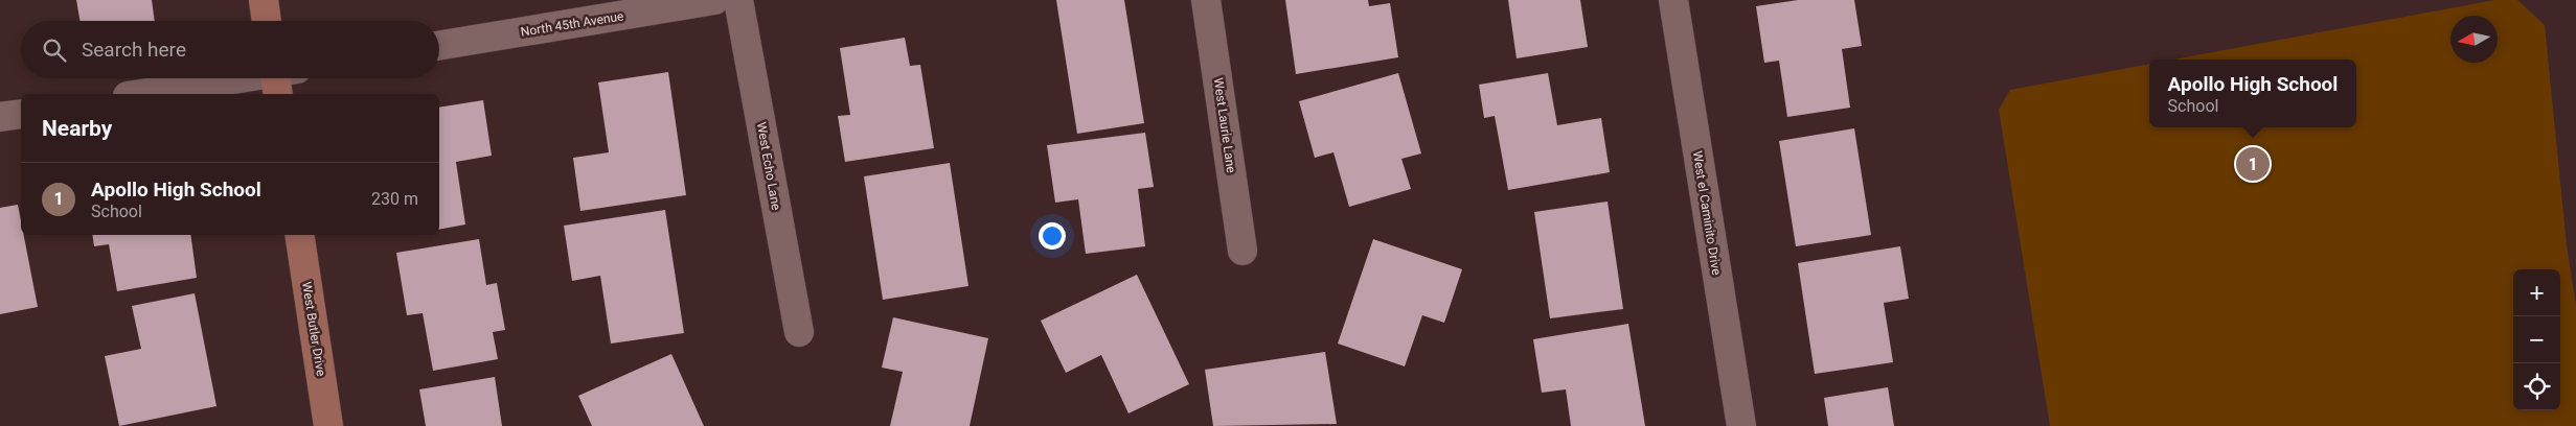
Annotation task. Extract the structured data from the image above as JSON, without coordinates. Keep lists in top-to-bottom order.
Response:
{
  "streets": {
    "street": [
      "North 45th Avenue",
      "West Laurie Lane",
      "West Echo Lane",
      "West el Caminito Drive",
      "West Butler Drive"
    ]
  },
  "north": "left",
  "page": {
    "search": "Search here",
    "popup": ["Apollo High School", "School"],
    "heading": "Nearby",
    "pins": "1",
    "list": [
      {
        "mark": "1",
        "name": "Apollo High School",
        "note": "School",
        "value": "230 m"
      }
    ],
    "map_buttons": ["+", "−"]
  }
}
